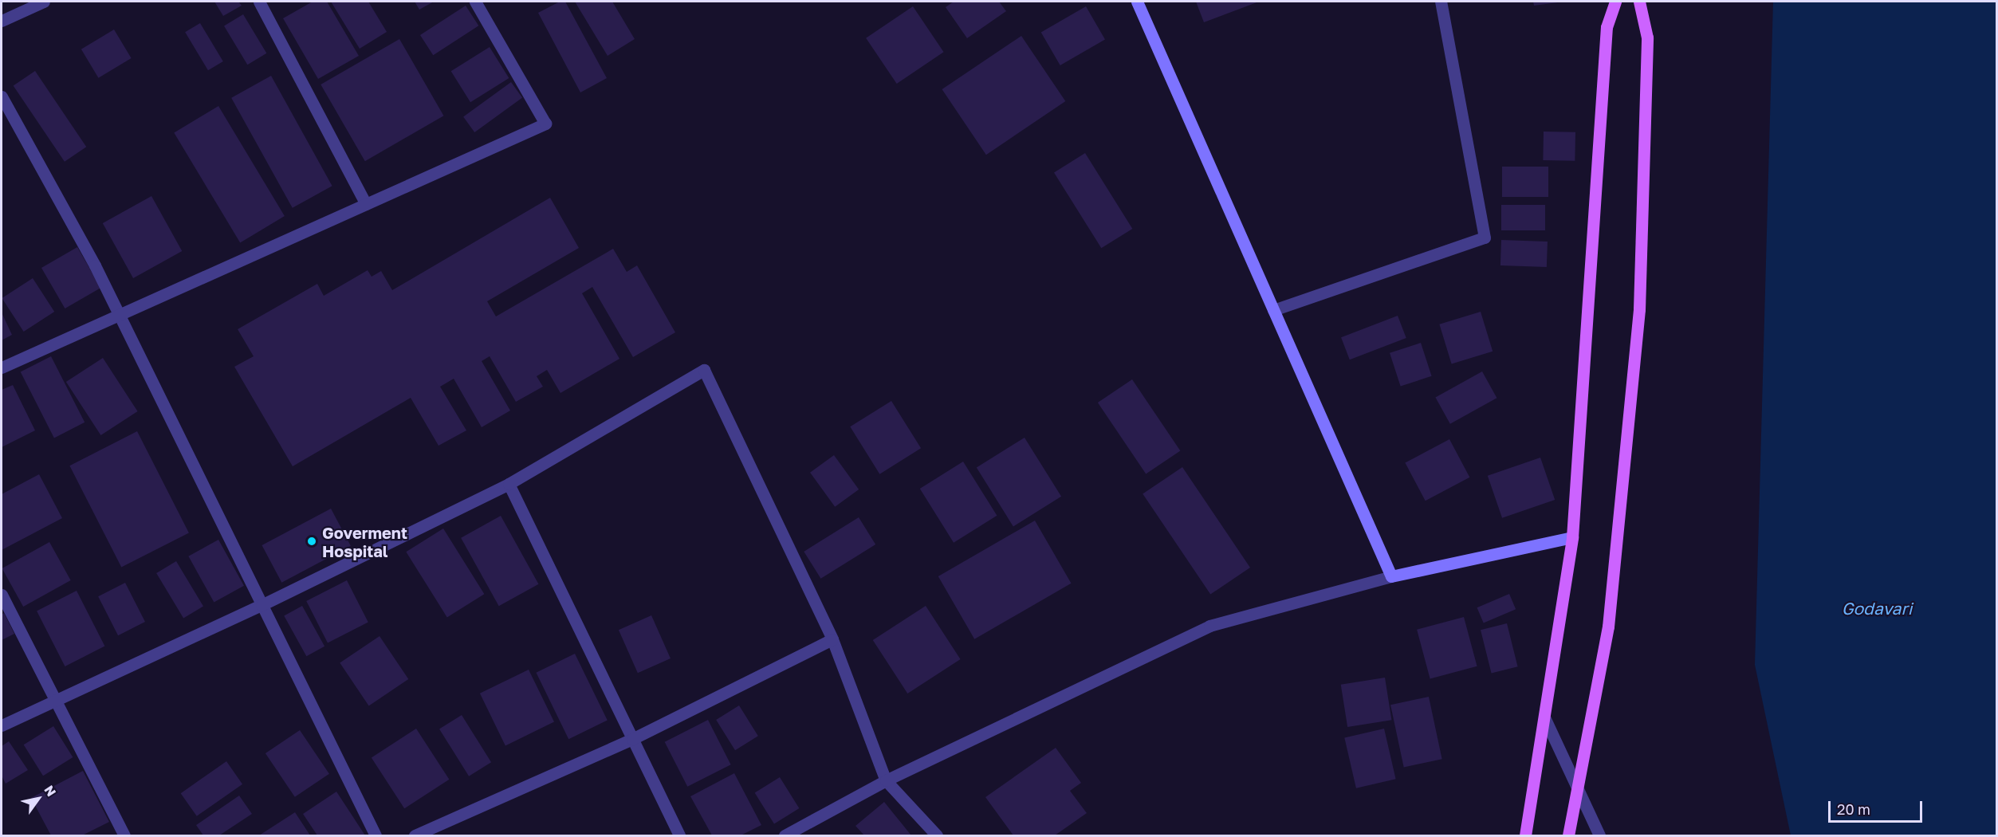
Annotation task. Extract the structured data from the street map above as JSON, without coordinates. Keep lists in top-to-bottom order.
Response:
{
  "water": ["Godavari"],
  "places": ["Goverment Hospital"],
  "scale_bar": "20 m",
  "north": "top right"
}
